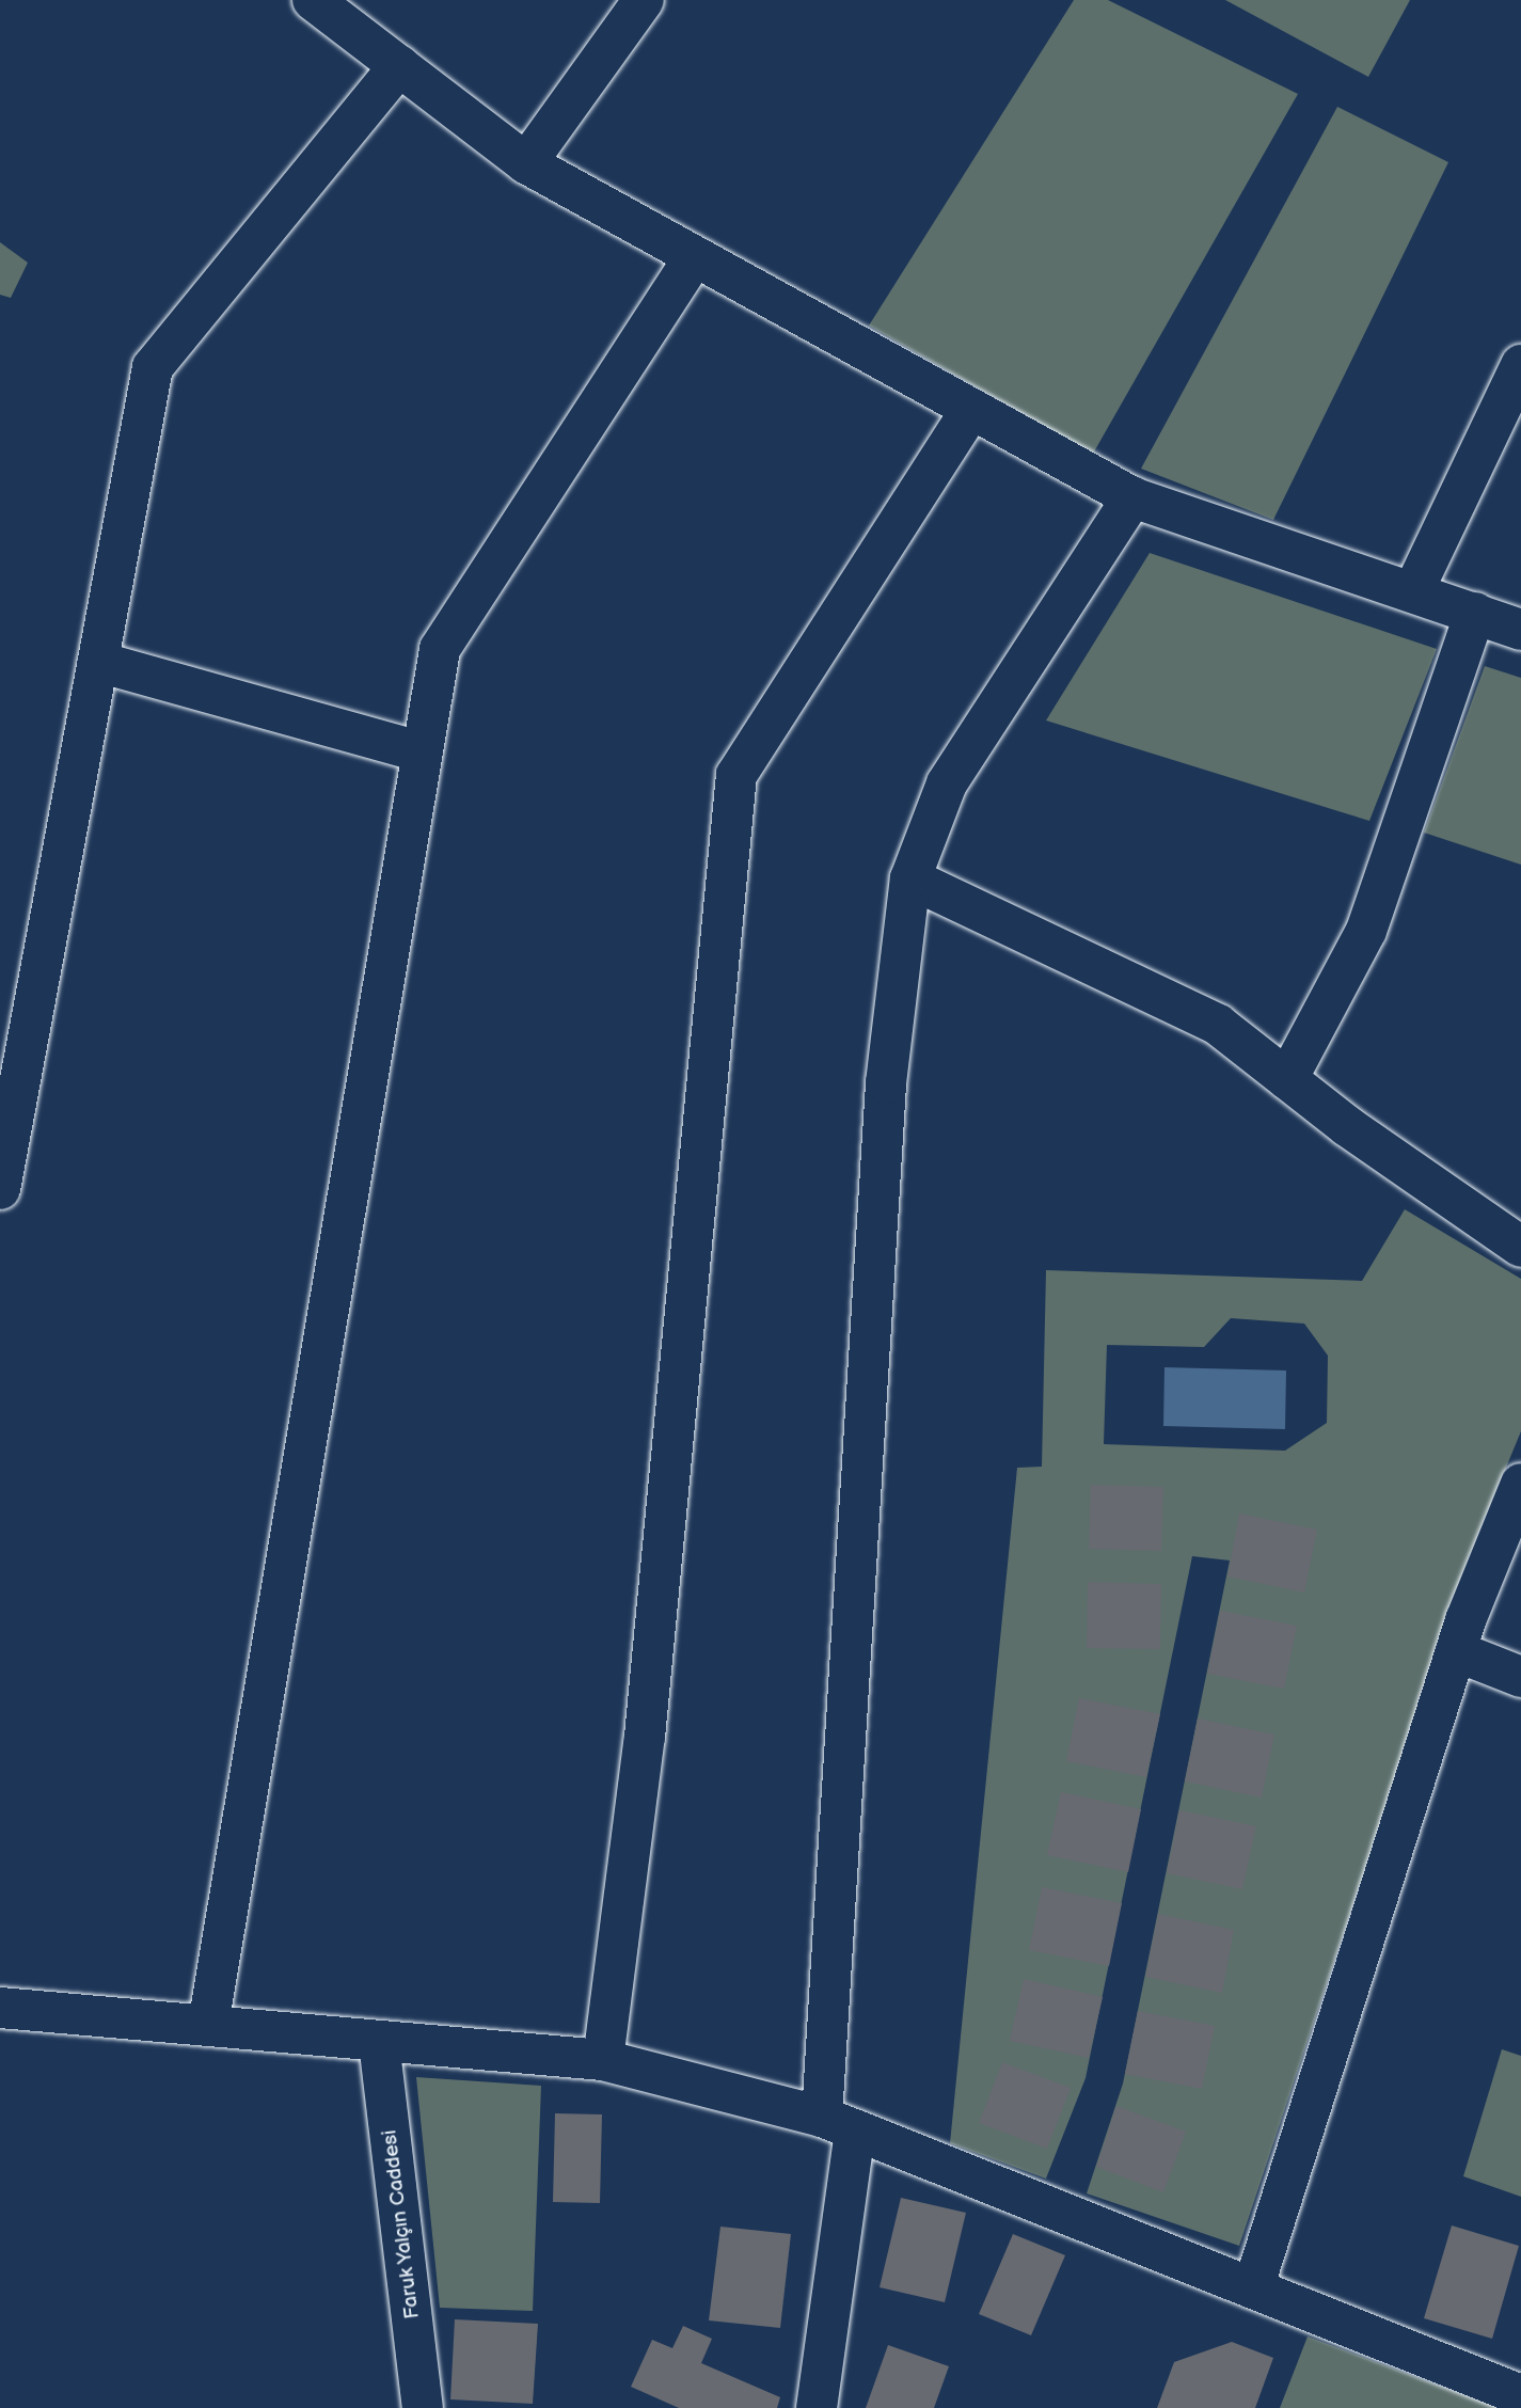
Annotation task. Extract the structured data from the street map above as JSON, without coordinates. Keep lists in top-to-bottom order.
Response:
{
  "streets": {
    "street": ["Faruk Yalçın Caddesi"]
  }
}
